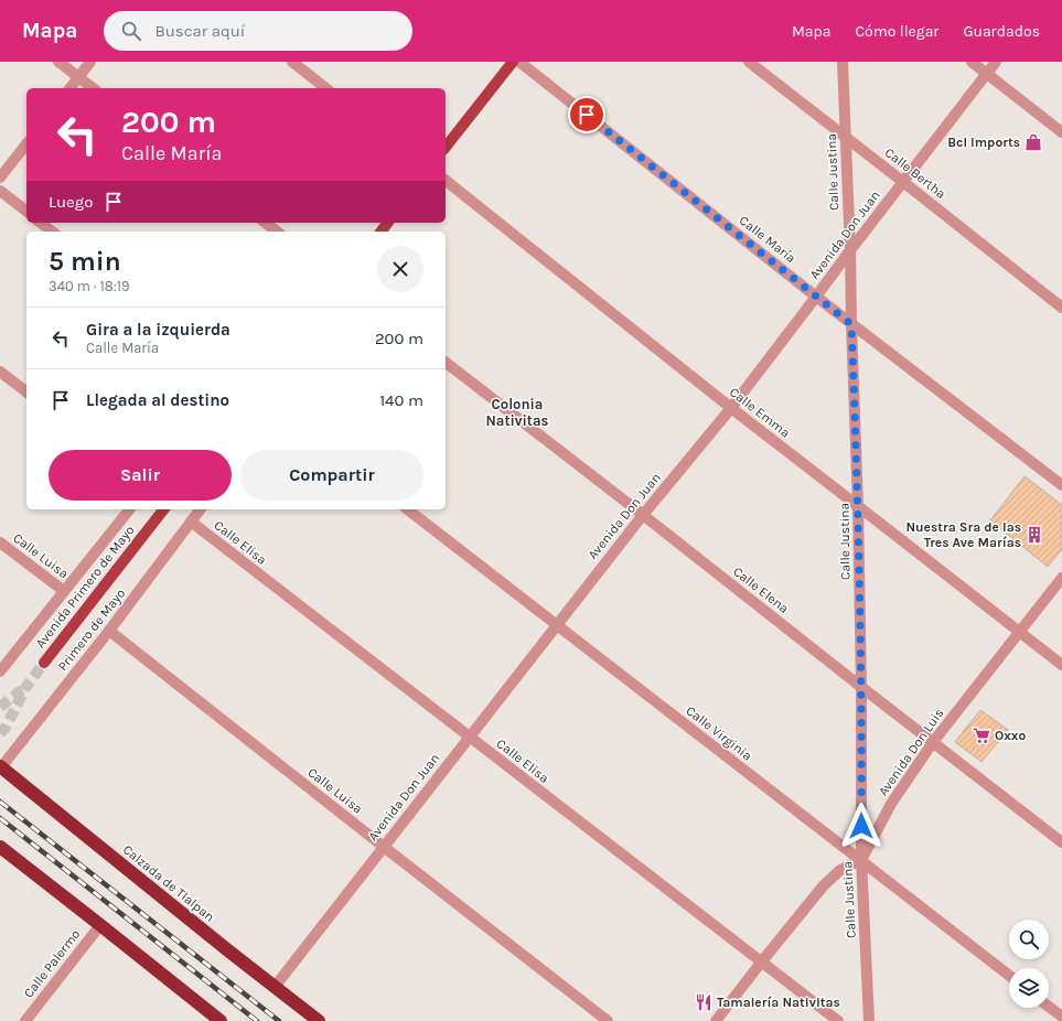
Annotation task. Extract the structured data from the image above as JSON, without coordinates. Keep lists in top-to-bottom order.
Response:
{
  "streets": {
    "highway": ["Calzada de Tlalpan"],
    "main road": ["Avenida Primero de Mayo"],
    "street": [
      "Calle Justina",
      "Calle Bertha",
      "Avenida Don Juan",
      "Calle María",
      "Calle Emma",
      "Calle Elisa",
      "Calle Luisa",
      "Calle Elena",
      "Primero de Mayo",
      "Calle Virginia",
      "Avenida Don Luis",
      "Calle Palermo"
    ]
  },
  "crossings": [
    ["Calle Justina", "Calle Bertha"],
    ["Calle Justina", "Avenida Don Juan"],
    ["Calle Justina", "Calle María"],
    ["Calle Justina", "Calle Emma"],
    ["Calle Justina", "Calle Elena"],
    ["Calle Justina", "Calle Virginia"],
    ["Calle Justina", "Avenida Don Luis"],
    ["Calle Bertha", "Avenida Don Juan"],
    ["Avenida Don Juan", "Calle María"],
    ["Avenida Don Juan", "Calle Emma"],
    ["Avenida Don Juan", "Calle Elisa"],
    ["Avenida Don Juan", "Calle Luisa"],
    ["Avenida Don Juan", "Calle Elena"],
    ["Avenida Don Juan", "Calle Virginia"],
    ["Avenida Don Juan", "Calzada de Tlalpan"],
    ["Calle Emma", "Avenida Don Luis"],
    ["Calle Elisa", "Primero de Mayo"],
    ["Calle Luisa", "Primero de Mayo"],
    ["Calle Elena", "Avenida Don Luis"],
    ["Primero de Mayo", "Calzada de Tlalpan"],
    ["Calle Virginia", "Avenida Don Luis"]
  ],
  "districts": ["Colonia Nativitas"],
  "places": {
    "shop": ["Bcl Imports"],
    "building": ["Nuestra Sra de las Tres Ave Marías"],
    "supermarket": ["Oxxo"],
    "restaurant": ["Tamalería Nativitas"]
  },
  "page": {
    "header": "Mapa",
    "search": "Buscar aquí",
    "nav": ["Mapa", "Cómo llegar", "Guardados"],
    "turn": ["200 m", "Calle María"],
    "then": "Luego",
    "heading": ["5 min", "340 m · 18:19"],
    "list": [
      {
        "name": "Gira a la izquierda",
        "note": "Calle María",
        "value": "200 m"
      },
      {
        "name": "Llegada al destino",
        "value": "140 m"
      }
    ],
    "buttons": ["Salir", "Compartir"]
  }
}
